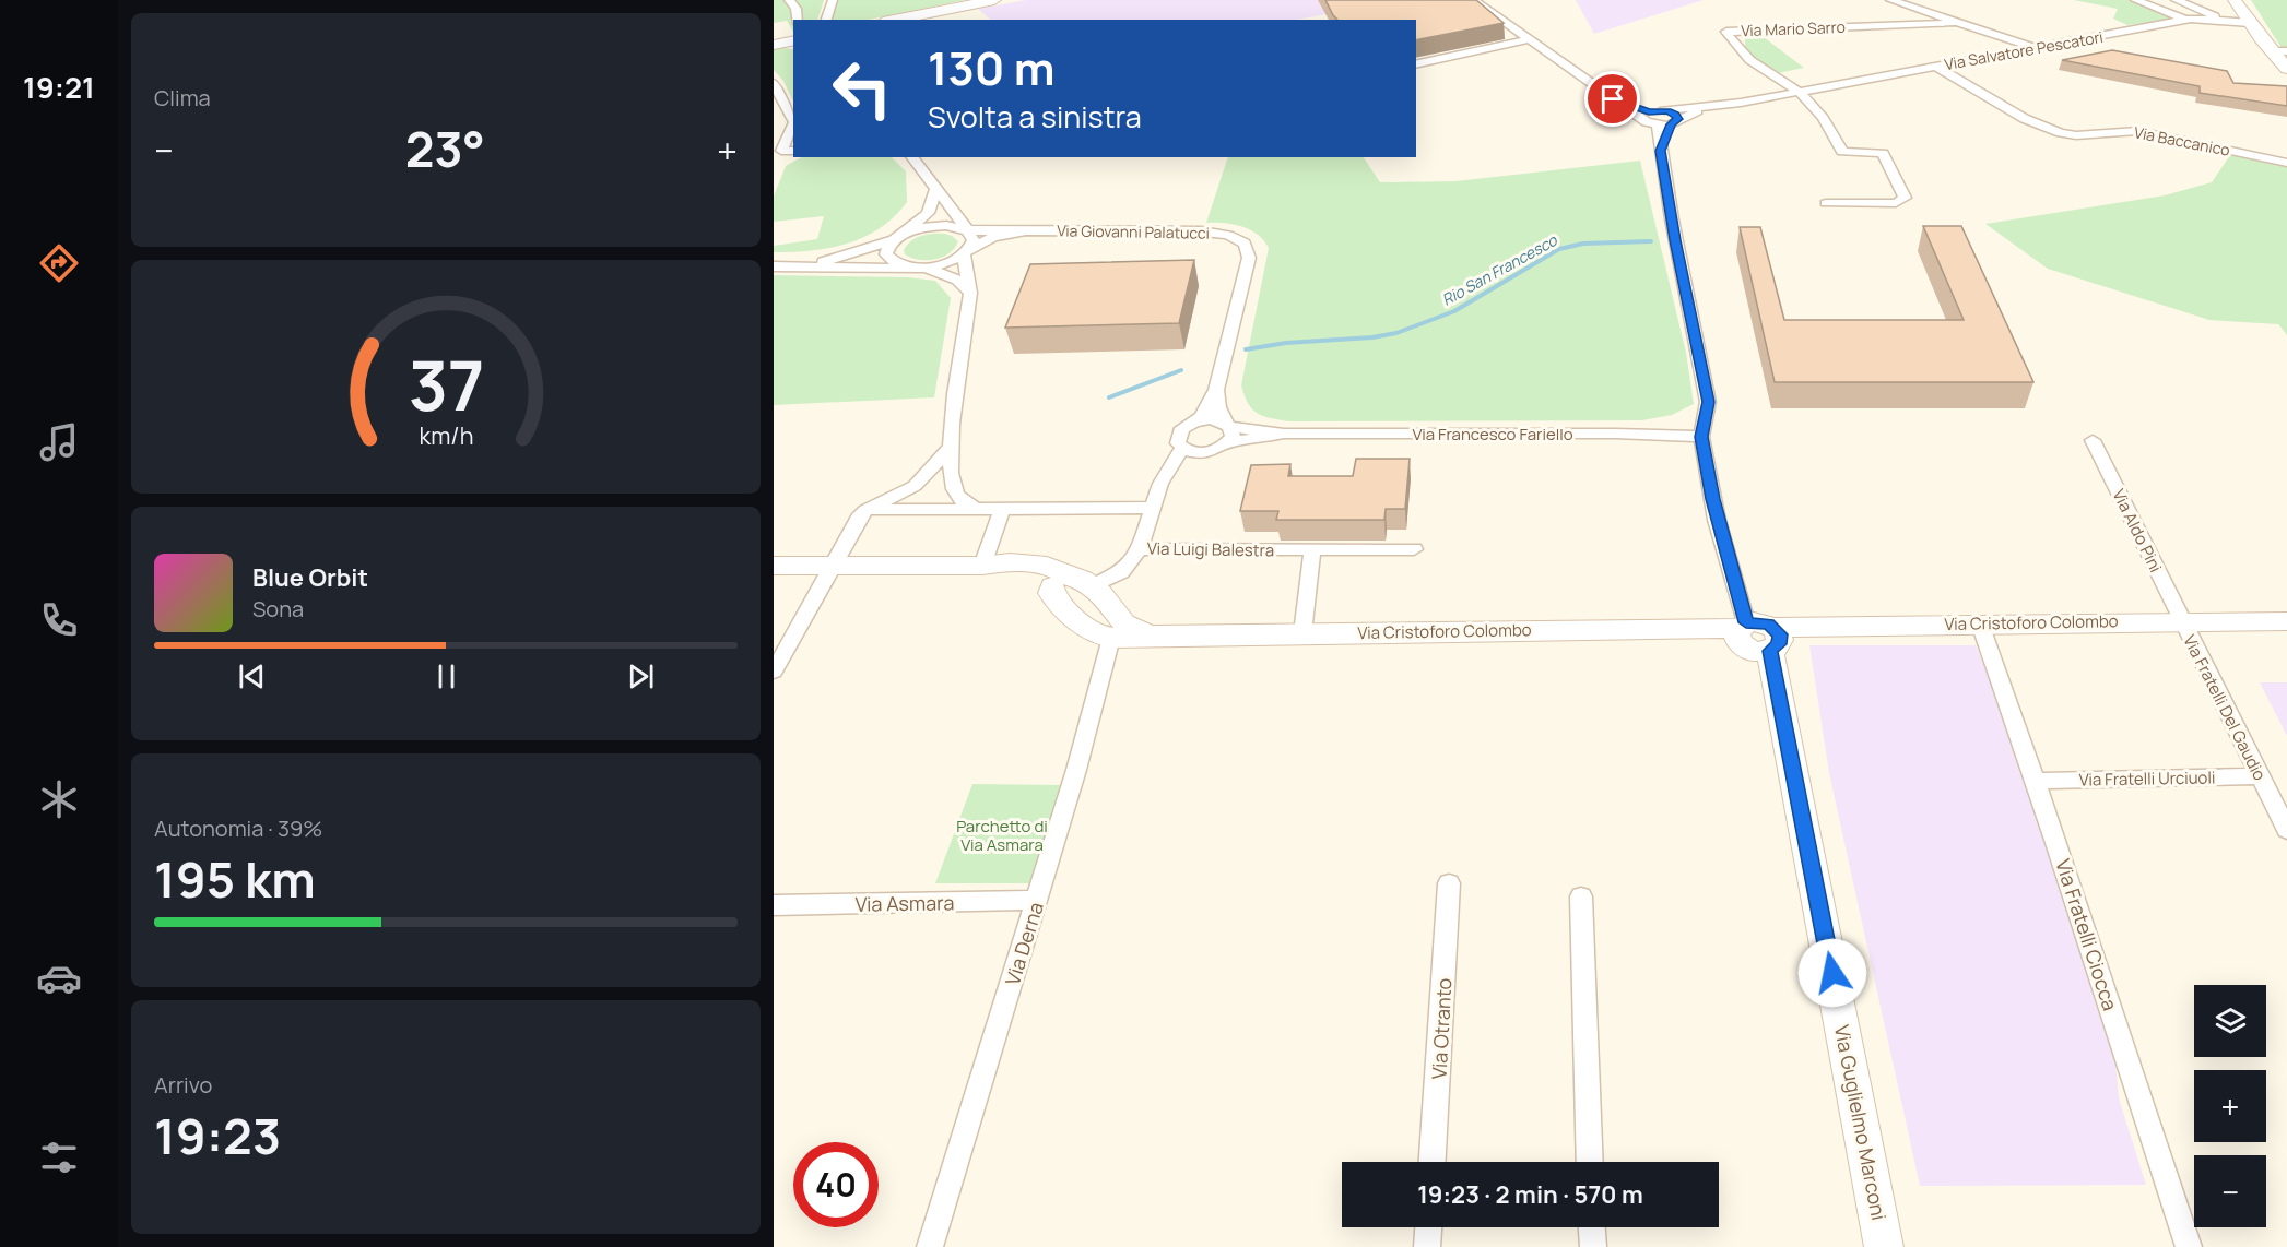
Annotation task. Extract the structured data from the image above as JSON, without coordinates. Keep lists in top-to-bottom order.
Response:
{
  "streets": {
    "street": [
      "Via Mario Sarro",
      "Via Salvatore Pescatori",
      "Via Baccanico",
      "Via Giovanni Palatucci",
      "Via Francesco Fariello",
      "Via Aldo Pini",
      "Via Luigi Balestra",
      "Via Cristoforo Colombo",
      "Via Fratelli Del Gaudio",
      "Via Fratelli Urciuoli",
      "Via Asmara",
      "Via Fratelli Ciocca",
      "Via Derna",
      "Via Otranto",
      "Via Guglielmo Marconi"
    ]
  },
  "crossings": [
    ["Via Mario Sarro", "Via Salvatore Pescatori"],
    ["Via Salvatore Pescatori", "Via Baccanico"],
    ["Via Giovanni Palatucci", "Via Francesco Fariello"],
    ["Via Giovanni Palatucci", "Via Luigi Balestra"],
    ["Via Aldo Pini", "Via Cristoforo Colombo"],
    ["Via Aldo Pini", "Via Fratelli Del Gaudio"],
    ["Via Cristoforo Colombo", "Via Fratelli Del Gaudio"],
    ["Via Cristoforo Colombo", "Via Fratelli Ciocca"],
    ["Via Cristoforo Colombo", "Via Derna"],
    ["Via Cristoforo Colombo", "Via Guglielmo Marconi"],
    ["Via Fratelli Del Gaudio", "Via Fratelli Urciuoli"],
    ["Via Fratelli Urciuoli", "Via Fratelli Ciocca"],
    ["Via Asmara", "Via Derna"]
  ],
  "water": ["Rio San Francesco"],
  "parks": ["Parchetto di Via Asmara"],
  "page": {
    "tabs": "19:21",
    "tile": [
      "Clima",
      ["Autonomia · 39%", "195 km"],
      ["Arrivo", "19:23"]
    ],
    "turn": ["130 m", "Svolta a sinistra"],
    "heat": ["−", "23°", "+"],
    "song": ["Blue Orbit", "Sona"],
    "map_buttons": ["+", "−"],
    "limit": "40",
    "trip": "19:23 · 2 min · 570 m",
    "gauge": ["37", "km/h"]
  }
}
